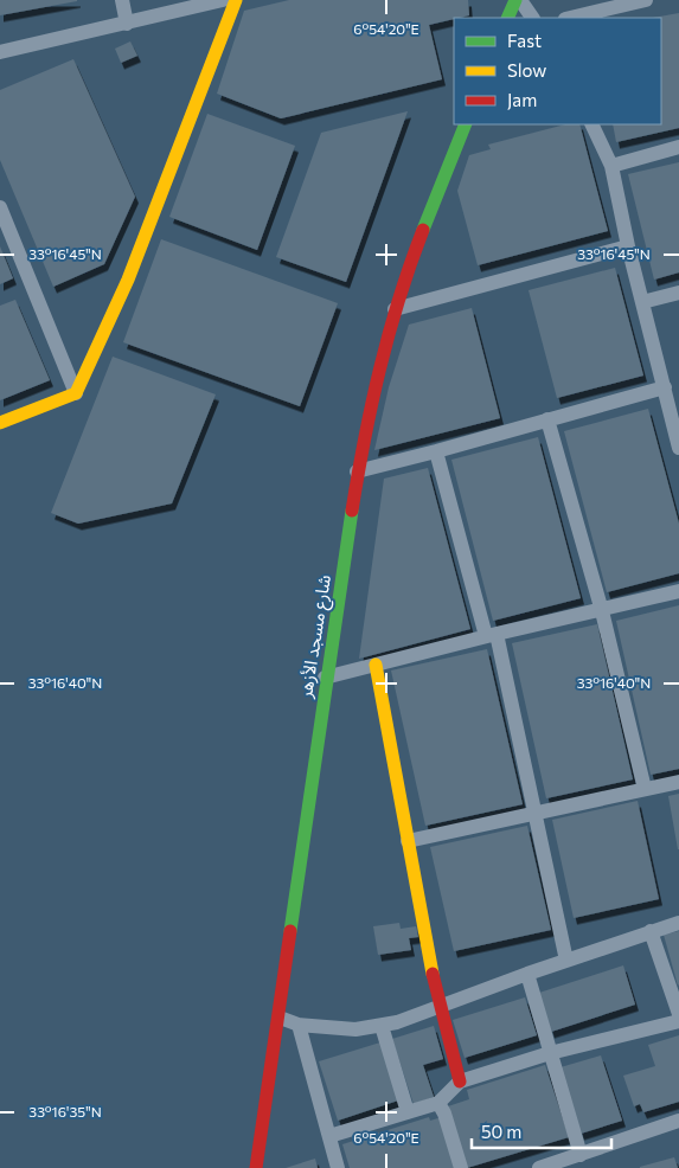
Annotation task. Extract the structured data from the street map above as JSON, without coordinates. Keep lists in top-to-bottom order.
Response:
{
  "streets": {
    "street": ["شارع مسجد الأزهر"]
  },
  "legend": ["Fast", "Slow", "Jam"],
  "scale_bar": "50 m",
  "coordinates": [
    "6°54'20\"E",
    "33°16'45\"N",
    "33°16'40\"N",
    "33°16'35\"N"
  ]
}
